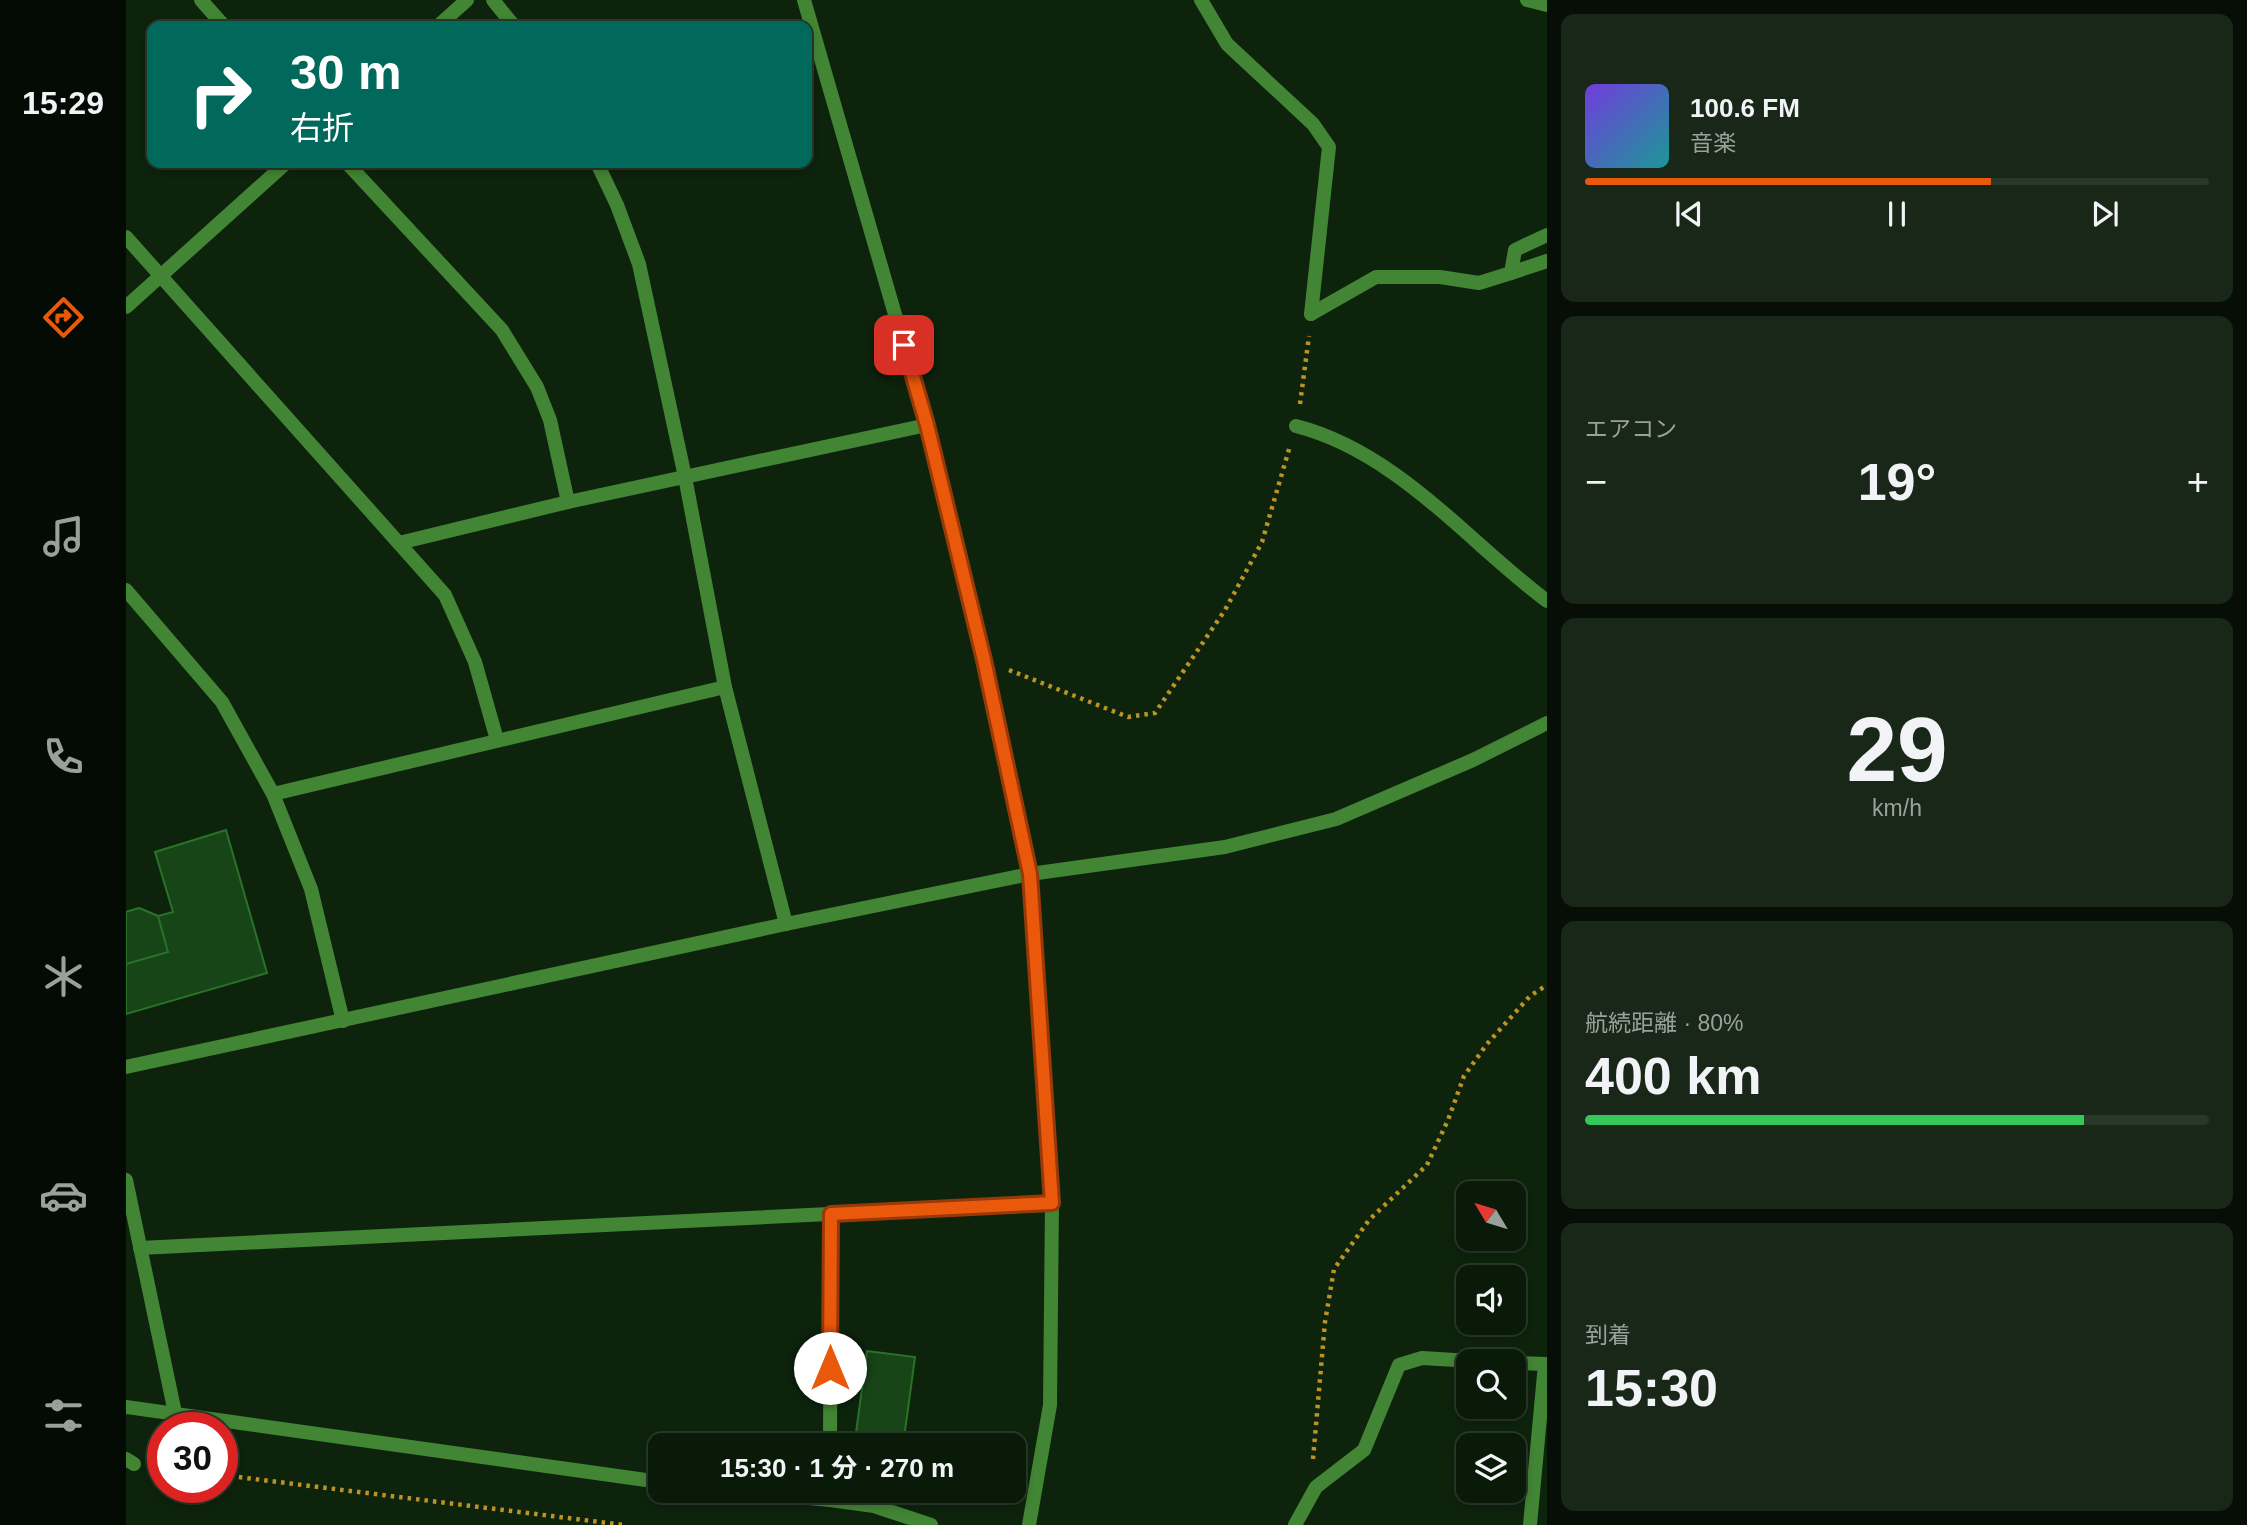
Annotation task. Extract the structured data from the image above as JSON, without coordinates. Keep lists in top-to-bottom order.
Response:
{
  "north": "top left",
  "page": {
    "tabs": "15:29",
    "turn": ["30 m", "右折"],
    "song": ["100.6 FM", "音楽"],
    "tile": [
      "エアコン",
      ["29", "km/h"],
      ["航続距離 · 80%", "400 km"],
      ["到着", "15:30"]
    ],
    "heat": ["−", "19°", "+"],
    "limit": "30",
    "trip": "15:30 · 1 分 · 270 m"
  }
}
